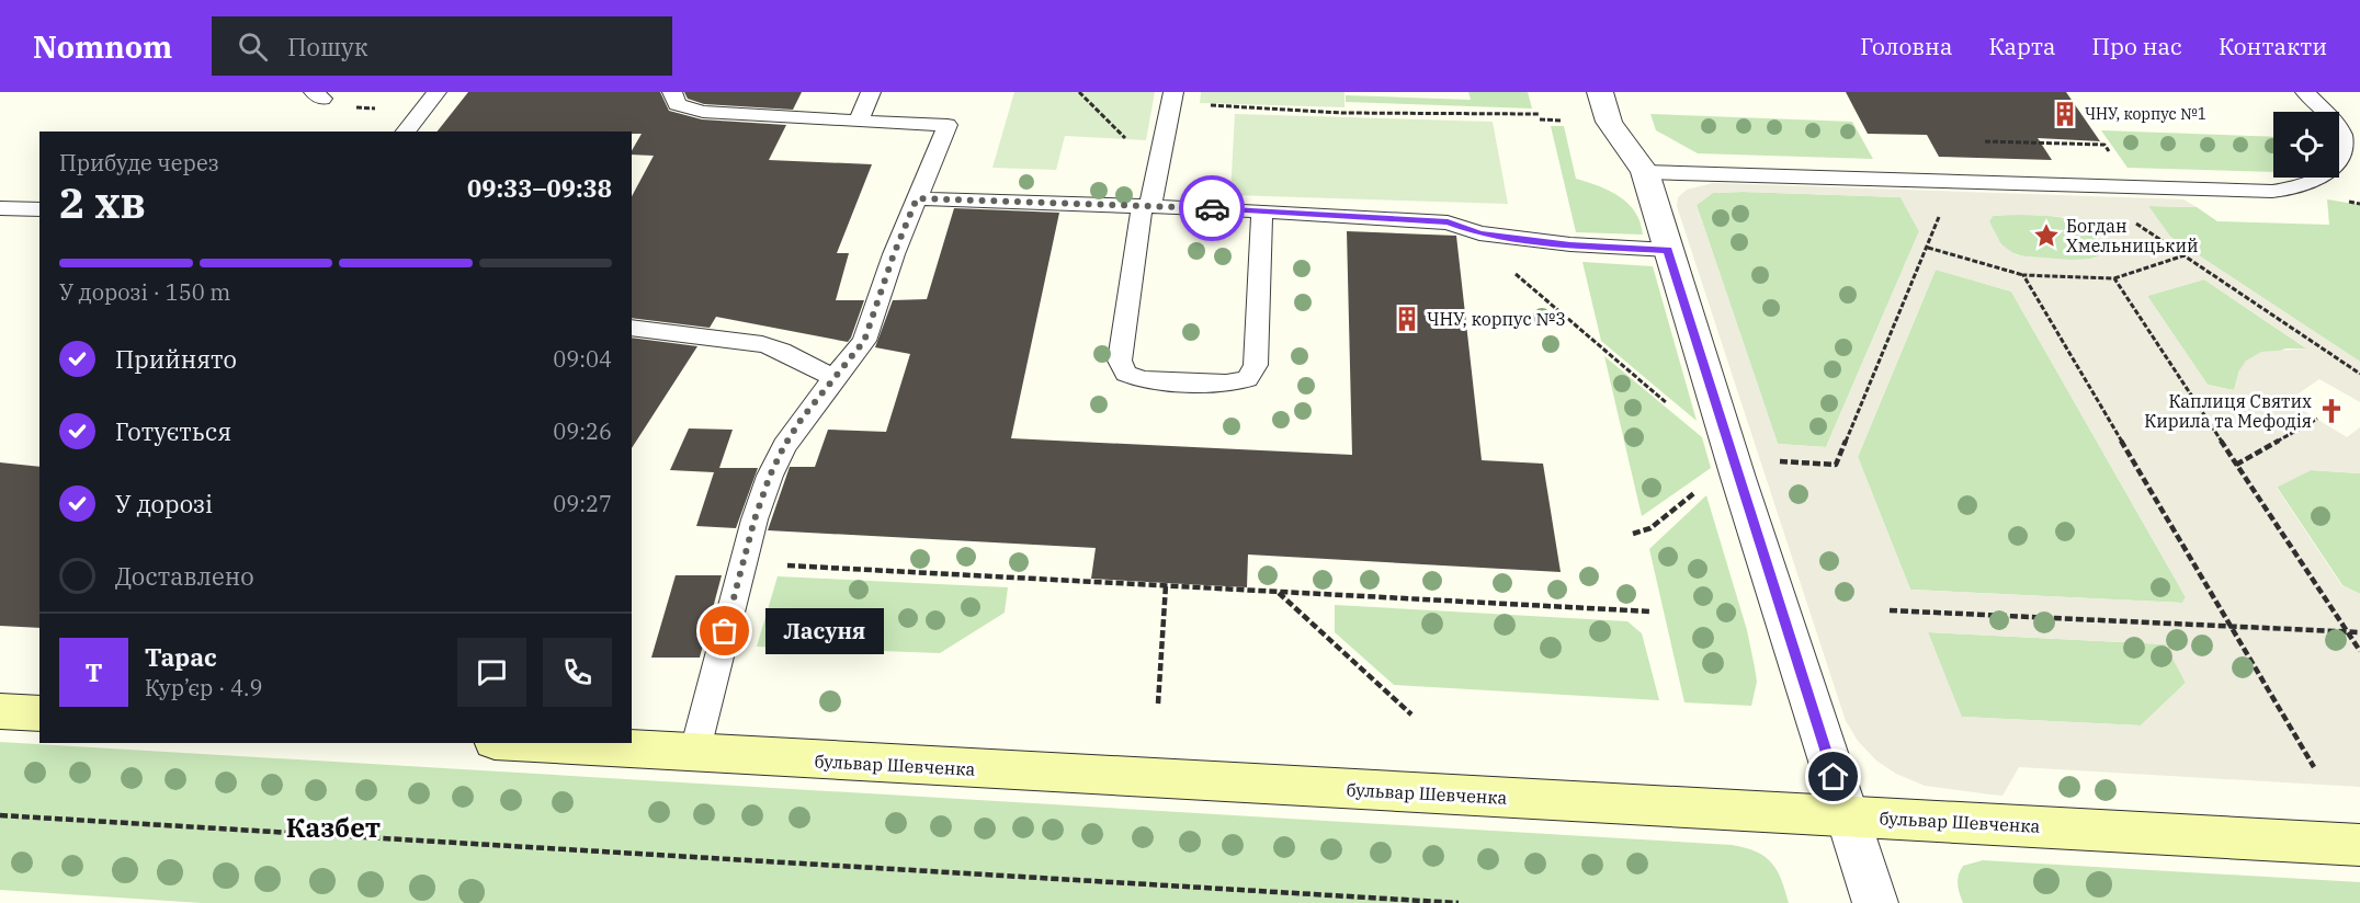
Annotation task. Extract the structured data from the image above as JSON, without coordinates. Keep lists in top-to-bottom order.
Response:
{
  "streets": {
    "main road": ["бульвар Шевченка"]
  },
  "districts": ["Казбет"],
  "places": {
    "building": ["ЧНУ, корпус №1", "ЧНУ, корпус №3"],
    "place": ["Богдан Хмельницький"],
    "church": ["Каплиця Святих Кирила та Мефодія"],
    "other": ["Ласуня"]
  },
  "page": {
    "header": "Nomnom",
    "search": "Пошук",
    "nav": [
      "Головна",
      "Карта",
      "Про нас",
      "Контакти"
    ],
    "heading": ["2 хв", "Прибуде через", "09:33–09:38"],
    "panel": ["Тарас", "Кур’єр · 4.9"],
    "bar": "У дорозі · 150 m",
    "list": [
      ["Прийнято", "09:04"],
      ["Готується", "09:26"],
      ["У дорозі", "09:27"],
      "Доставлено"
    ],
    "bubble": "Ласуня",
    "round": "Т"
  }
}
